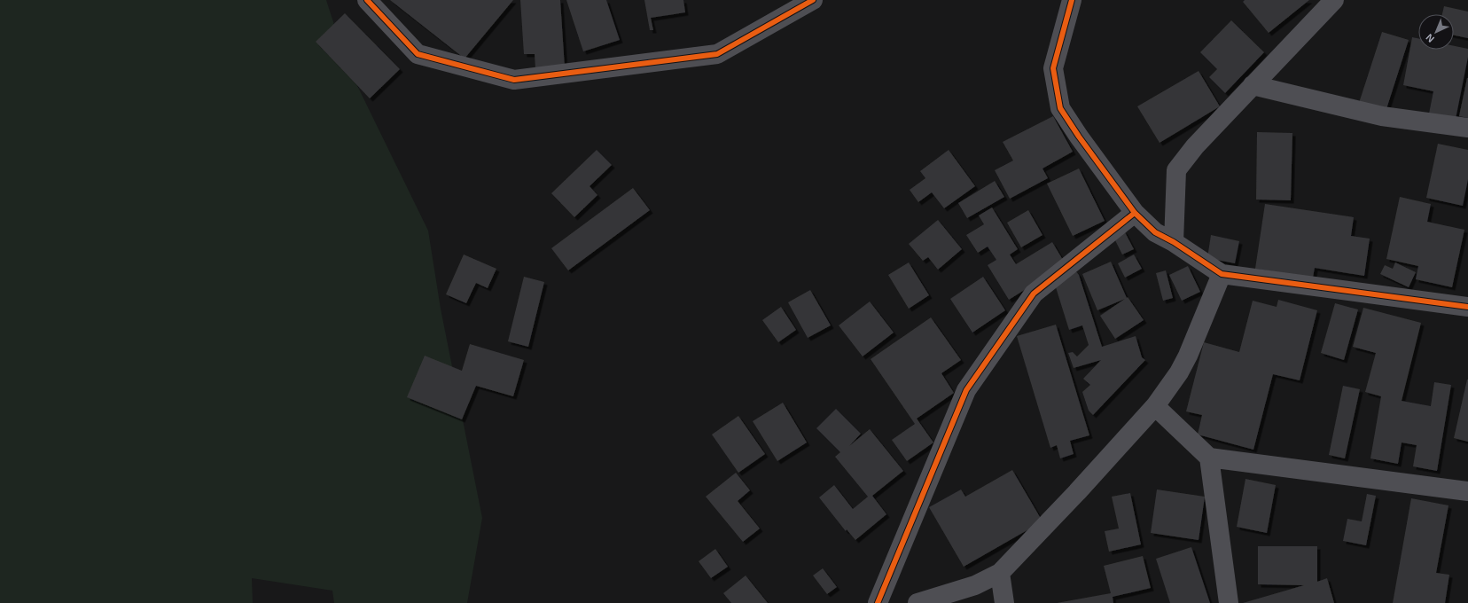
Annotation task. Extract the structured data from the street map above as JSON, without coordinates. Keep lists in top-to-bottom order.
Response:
{
  "north": "bottom left"
}
